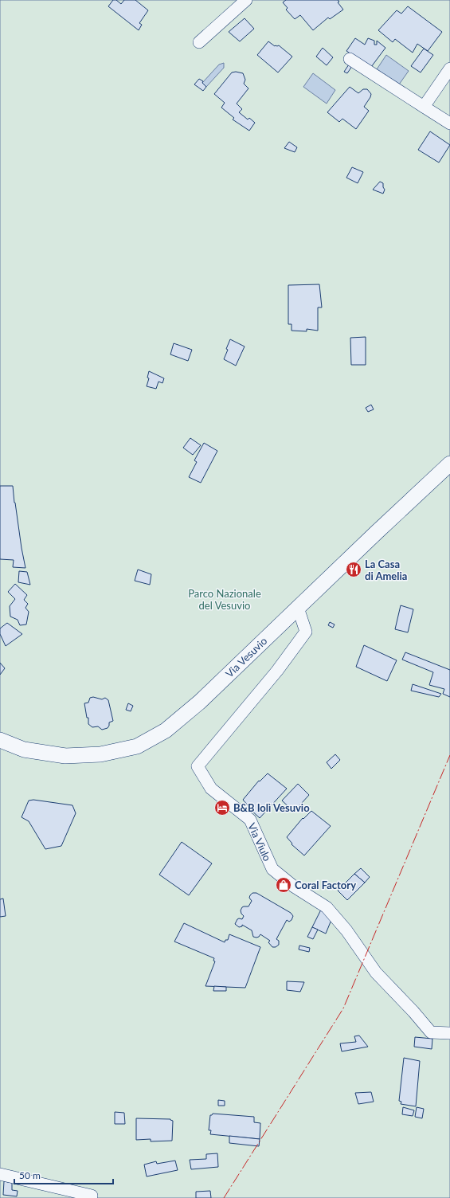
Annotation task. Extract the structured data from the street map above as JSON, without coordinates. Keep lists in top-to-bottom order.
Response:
{
  "streets": {
    "street": ["Via Vesuvio", "Via Viulo"]
  },
  "crossings": [
    ["Via Vesuvio", "Via Viulo"]
  ],
  "parks": ["Parco Nazionale del Vesuvio"],
  "places": {
    "restaurant": ["La Casa di Amelia"],
    "hotel": ["B&B Iolì Vesuvio"],
    "shop": ["Coral Factory"]
  },
  "scale_bar": "50 m"
}
